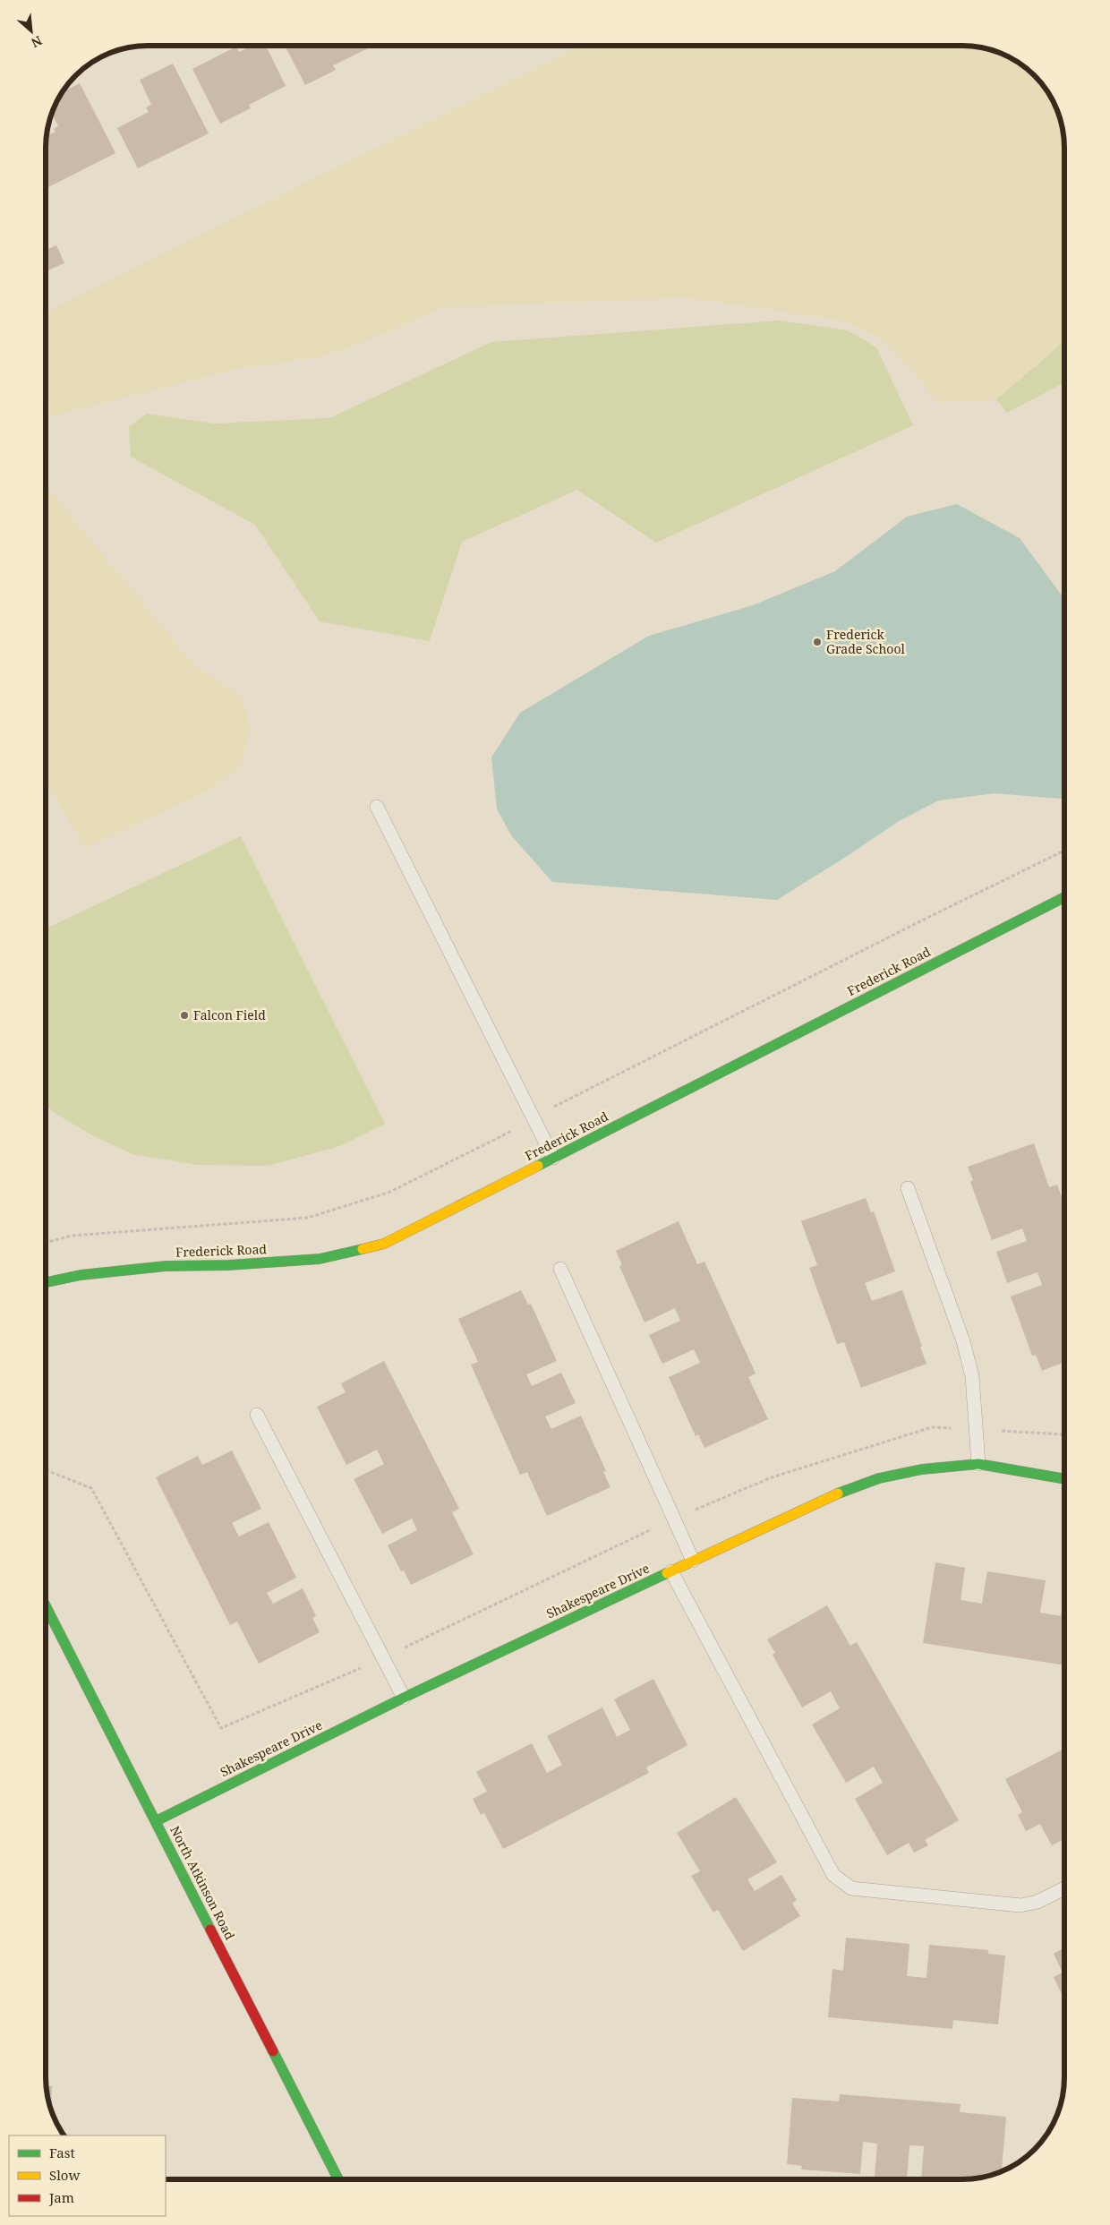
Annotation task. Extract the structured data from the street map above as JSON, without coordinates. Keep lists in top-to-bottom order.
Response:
{
  "streets": {
    "street": ["Frederick Road", "Shakespeare Drive", "North Atkinson Road"]
  },
  "crossings": [
    ["Shakespeare Drive", "North Atkinson Road"]
  ],
  "places": ["Frederick Grade School", "Falcon Field"],
  "legend": ["Fast", "Slow", "Jam"],
  "north": "bottom right"
}
